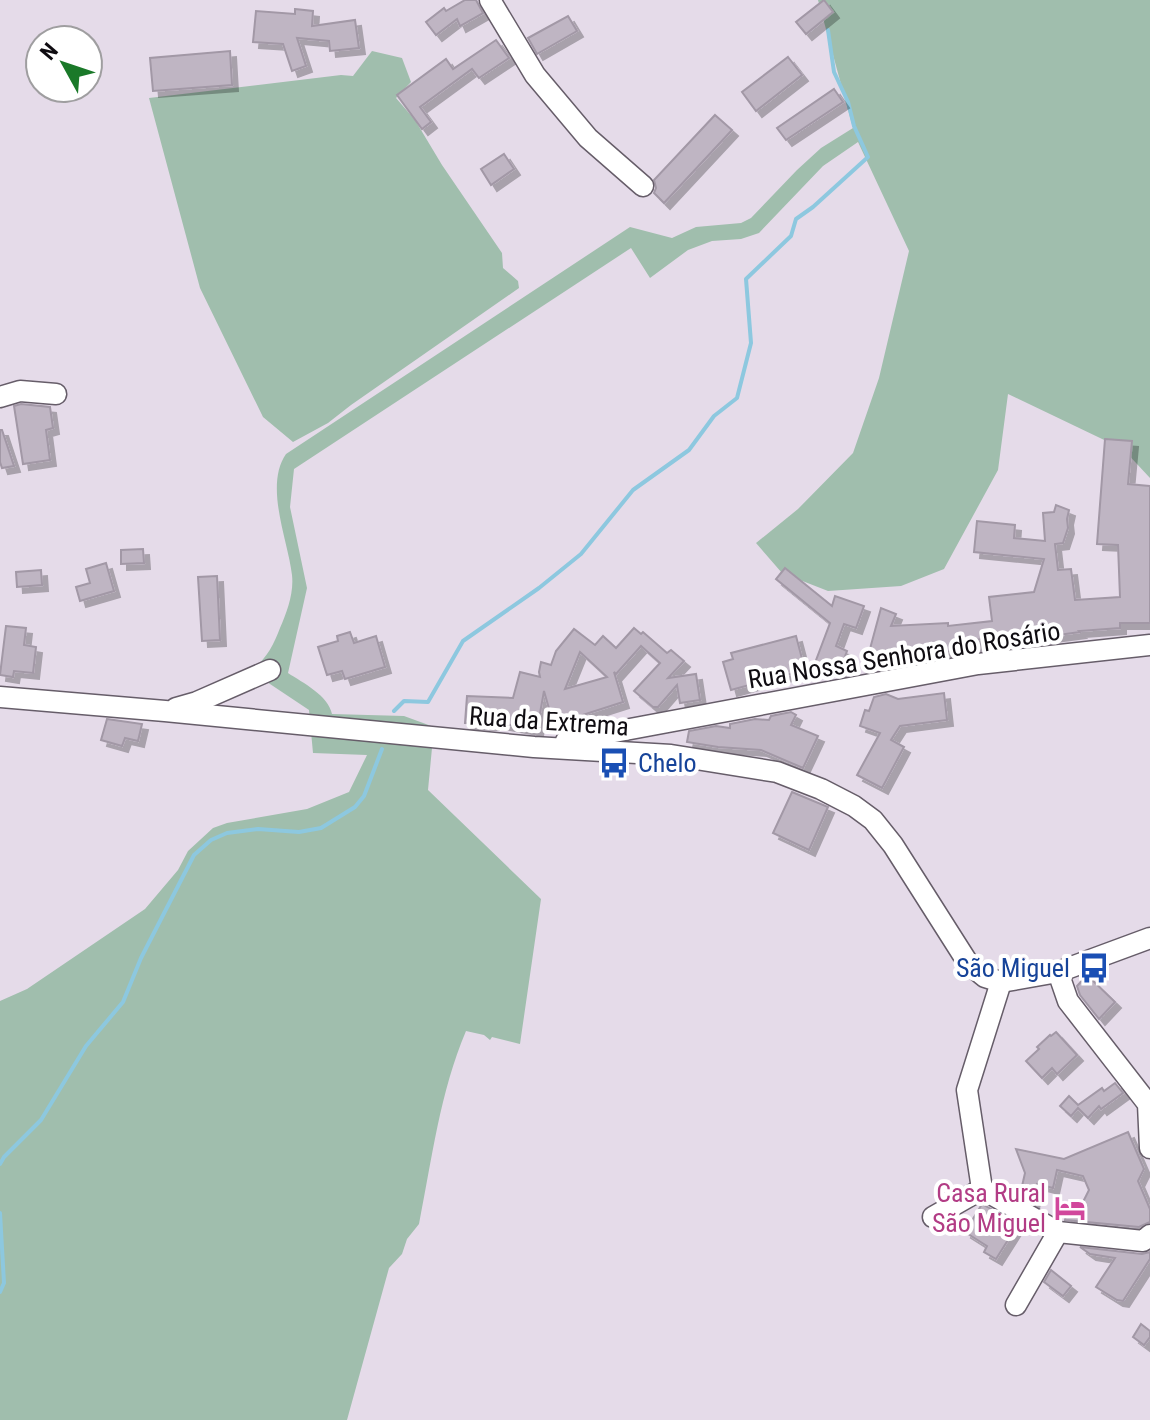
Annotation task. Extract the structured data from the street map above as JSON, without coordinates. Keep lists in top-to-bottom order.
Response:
{
  "streets": {
    "street": ["Rua Nossa Senhora do Rosário", "Rua da Extrema"]
  },
  "crossings": [
    ["Rua Nossa Senhora do Rosário", "Rua da Extrema"]
  ],
  "places": {
    "bus stop": ["Chelo", "São Miguel"],
    "hotel": ["Casa Rural São Miguel"]
  },
  "north": "top left"
}
